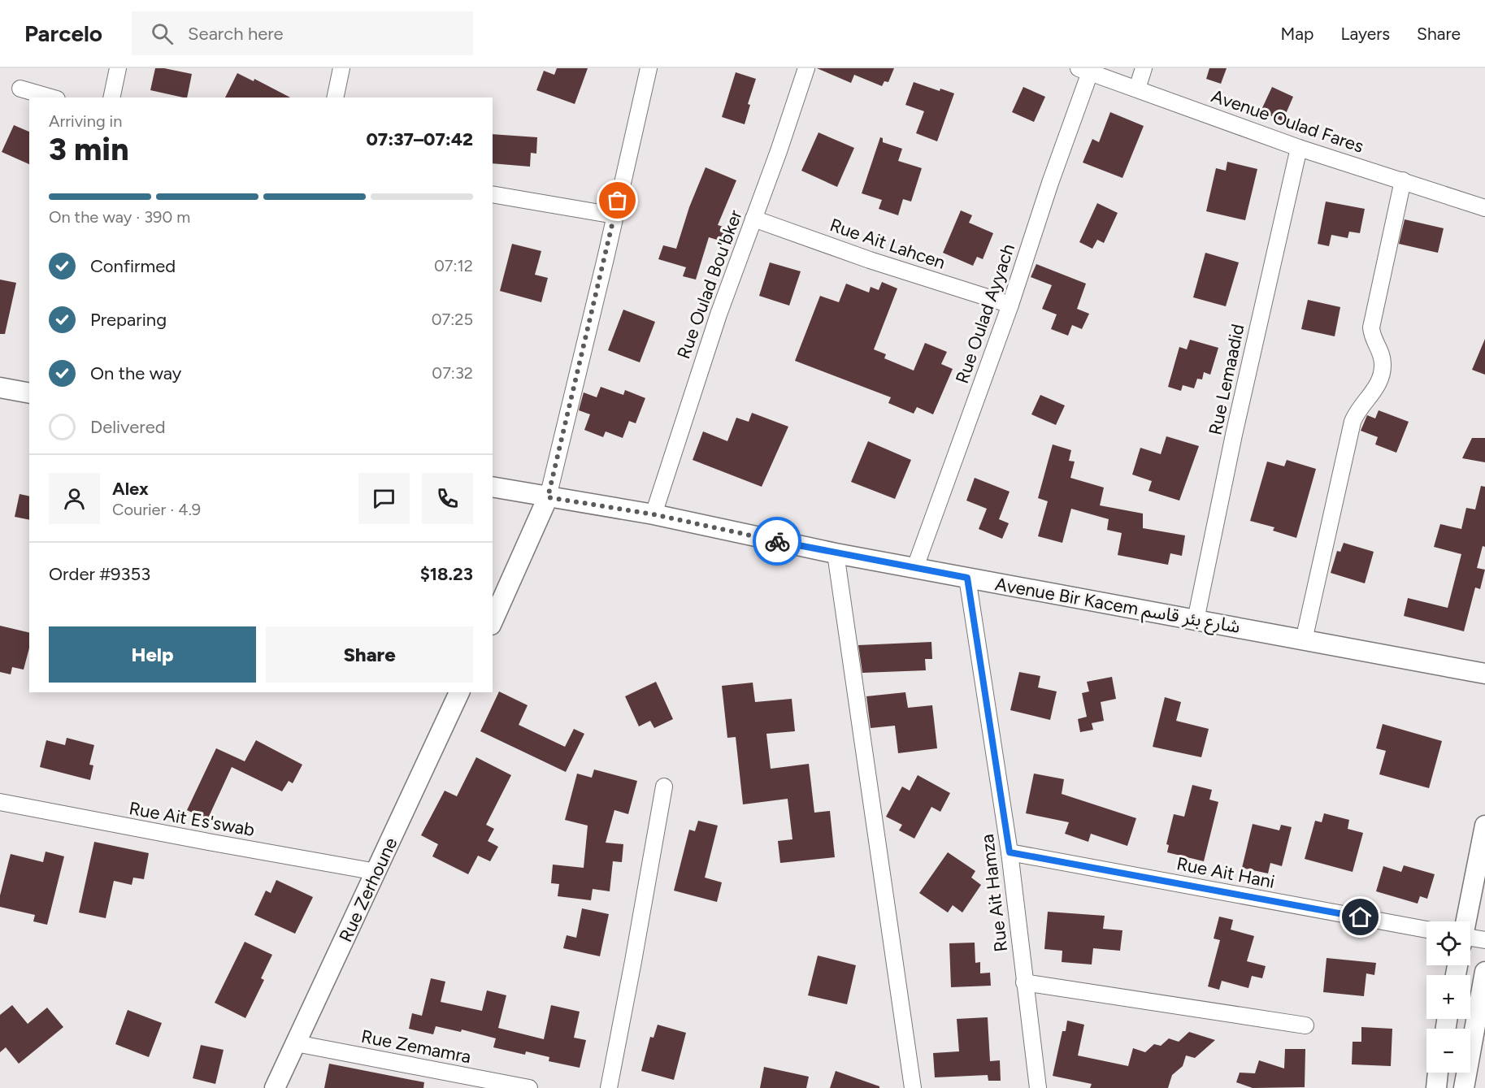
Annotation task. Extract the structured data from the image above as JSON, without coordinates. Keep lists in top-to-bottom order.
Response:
{
  "streets": {
    "street": [
      "Avenue Oulad Fares",
      "Rue Ait Lahcen",
      "Rue Oulad Bou'bker",
      "Rue Oulad Ayyach",
      "Rue Lemaadid",
      "Avenue Bir Kacem شارع بئر قاسم",
      "Rue Ait Es'swab",
      "Rue Ait Hani",
      "Rue Zerhoune",
      "Rue Ait Hamza",
      "Rue Zemamra"
    ]
  },
  "crossings": [
    ["Avenue Oulad Fares", "Rue Oulad Ayyach"],
    ["Avenue Oulad Fares", "Rue Lemaadid"],
    ["Rue Ait Lahcen", "Rue Oulad Bou'bker"],
    ["Rue Ait Lahcen", "Rue Oulad Ayyach"],
    ["Rue Oulad Bou'bker", "Avenue Bir Kacem شارع بئر قاسم"],
    ["Rue Oulad Ayyach", "Avenue Bir Kacem شارع بئر قاسم"],
    ["Rue Lemaadid", "Avenue Bir Kacem شارع بئر قاسم"],
    ["Avenue Bir Kacem شارع بئر قاسم", "Rue Ait Hamza"],
    ["Rue Ait Es'swab", "Rue Zerhoune"],
    ["Rue Ait Hani", "Rue Ait Hamza"],
    ["Rue Zerhoune", "Rue Zemamra"]
  ],
  "page": {
    "header": "Parcelo",
    "search": "Search here",
    "nav": ["Map", "Layers", "Share"],
    "heading": ["3 min", "Arriving in", "07:37–07:42"],
    "panel": [
      "Alex",
      "Courier · 4.9",
      "Order #9353",
      "$18.23"
    ],
    "bar": "On the way · 390 m",
    "list": [
      ["Confirmed", "07:12"],
      ["Preparing", "07:25"],
      ["On the way", "07:32"],
      "Delivered"
    ],
    "buttons": ["Help", "Share"],
    "map_buttons": ["+", "−"]
  }
}
